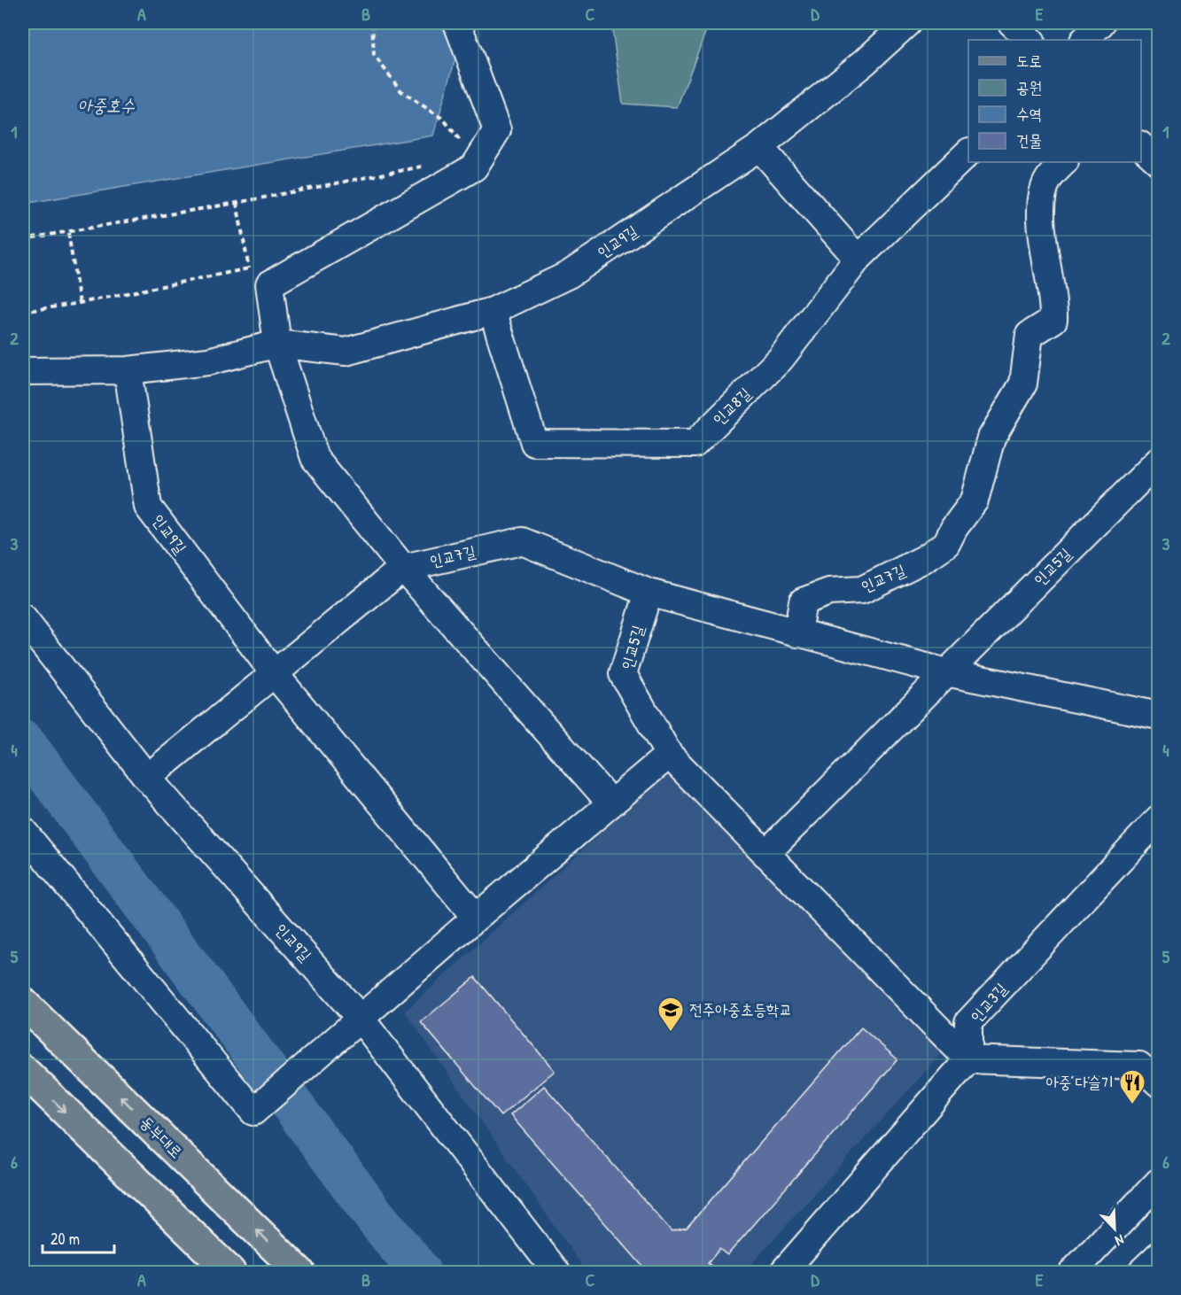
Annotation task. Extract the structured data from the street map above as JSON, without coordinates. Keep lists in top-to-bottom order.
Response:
{
  "streets": {
    "main road": ["동부대로"],
    "street": [
      "인교9길",
      "인교8길",
      "인교7길",
      "인교5길",
      "인교3길"
    ]
  },
  "crossings": [
    ["인교9길", "인교8길"],
    ["인교7길", "인교5길"],
    ["인교5길", "인교3길"]
  ],
  "water": ["아중호수"],
  "places": {
    "school or university": ["전주아중초등학교"],
    "restaurant": ["아중 다슬기"]
  },
  "legend": [
    "도로",
    "공원",
    "수역",
    "건물"
  ],
  "scale_bar": "20 m",
  "north": "bottom right",
  "grid": {
    "columns": [
      "A",
      "B",
      "C",
      "D",
      "E"
    ],
    "rows": [
      "1",
      "2",
      "3",
      "4",
      "5",
      "6"
    ]
  }
}
